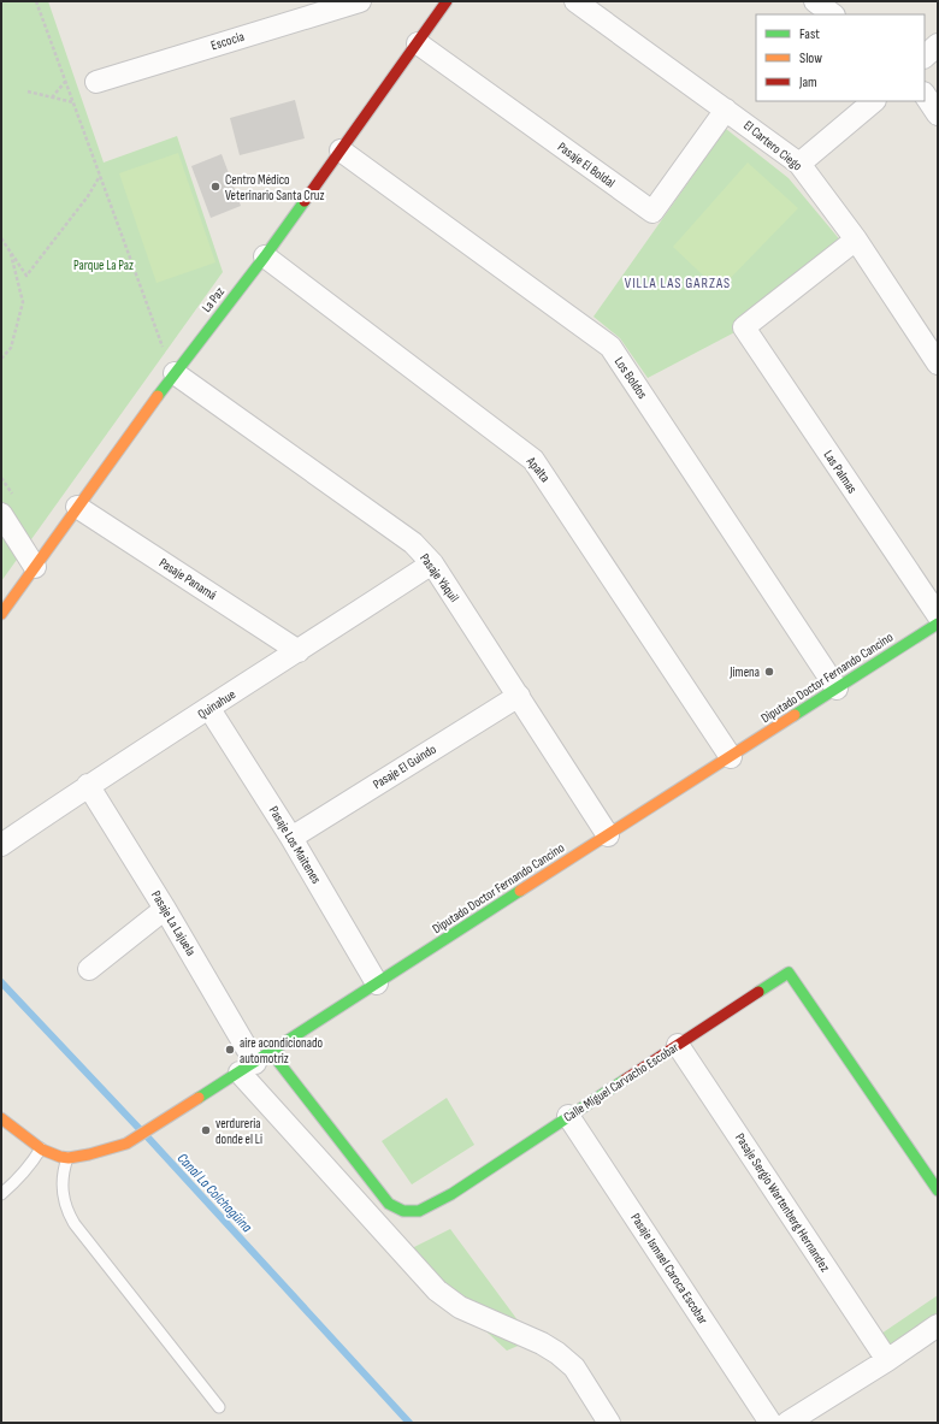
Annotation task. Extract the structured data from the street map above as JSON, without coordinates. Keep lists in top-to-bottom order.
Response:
{
  "streets": {
    "street": [
      "Escocia",
      "El Cartero Ciego",
      "Pasaje El Boldal",
      "La Paz",
      "Los Boldos",
      "Apalta",
      "Las Palmas",
      "Pasaje Yáquil",
      "Pasaje Panamá",
      "Diputado Doctor Fernando Cancino",
      "Quinahue",
      "Pasaje El Guindo",
      "Pasaje Los Maitenes",
      "Pasaje La Lajuela",
      "Calle Miguel Carvacho Escobar",
      "Pasaje Sergio Wartenberg Hernandez",
      "Pasaje Ismael Caroca Escobar"
    ]
  },
  "crossings": [
    ["El Cartero Ciego", "Pasaje El Boldal"],
    ["El Cartero Ciego", "Las Palmas"],
    ["Pasaje El Boldal", "La Paz"],
    ["La Paz", "Los Boldos"],
    ["La Paz", "Apalta"],
    ["La Paz", "Pasaje Yáquil"],
    ["La Paz", "Pasaje Panamá"],
    ["Los Boldos", "Diputado Doctor Fernando Cancino"],
    ["Apalta", "Diputado Doctor Fernando Cancino"],
    ["Pasaje Yáquil", "Diputado Doctor Fernando Cancino"],
    ["Pasaje Yáquil", "Quinahue"],
    ["Pasaje Yáquil", "Pasaje El Guindo"],
    ["Pasaje Panamá", "Quinahue"],
    ["Diputado Doctor Fernando Cancino", "Pasaje Los Maitenes"],
    ["Diputado Doctor Fernando Cancino", "Pasaje La Lajuela"],
    ["Diputado Doctor Fernando Cancino", "Calle Miguel Carvacho Escobar"],
    ["Quinahue", "Pasaje Los Maitenes"],
    ["Quinahue", "Pasaje La Lajuela"],
    ["Pasaje El Guindo", "Pasaje Los Maitenes"],
    ["Pasaje La Lajuela", "Calle Miguel Carvacho Escobar"],
    ["Calle Miguel Carvacho Escobar", "Pasaje Sergio Wartenberg Hernandez"],
    ["Calle Miguel Carvacho Escobar", "Pasaje Ismael Caroca Escobar"]
  ],
  "districts": ["VILLA LAS GARZAS"],
  "water": ["Canal La Colchagüina"],
  "parks": ["Parque La Paz"],
  "places": [
    "Centro Médico Veterinario Santa Cruz",
    "Jimena",
    "aire acondicionado automotriz",
    "verdureria donde el Li"
  ],
  "legend": ["Fast", "Slow", "Jam"]
}
